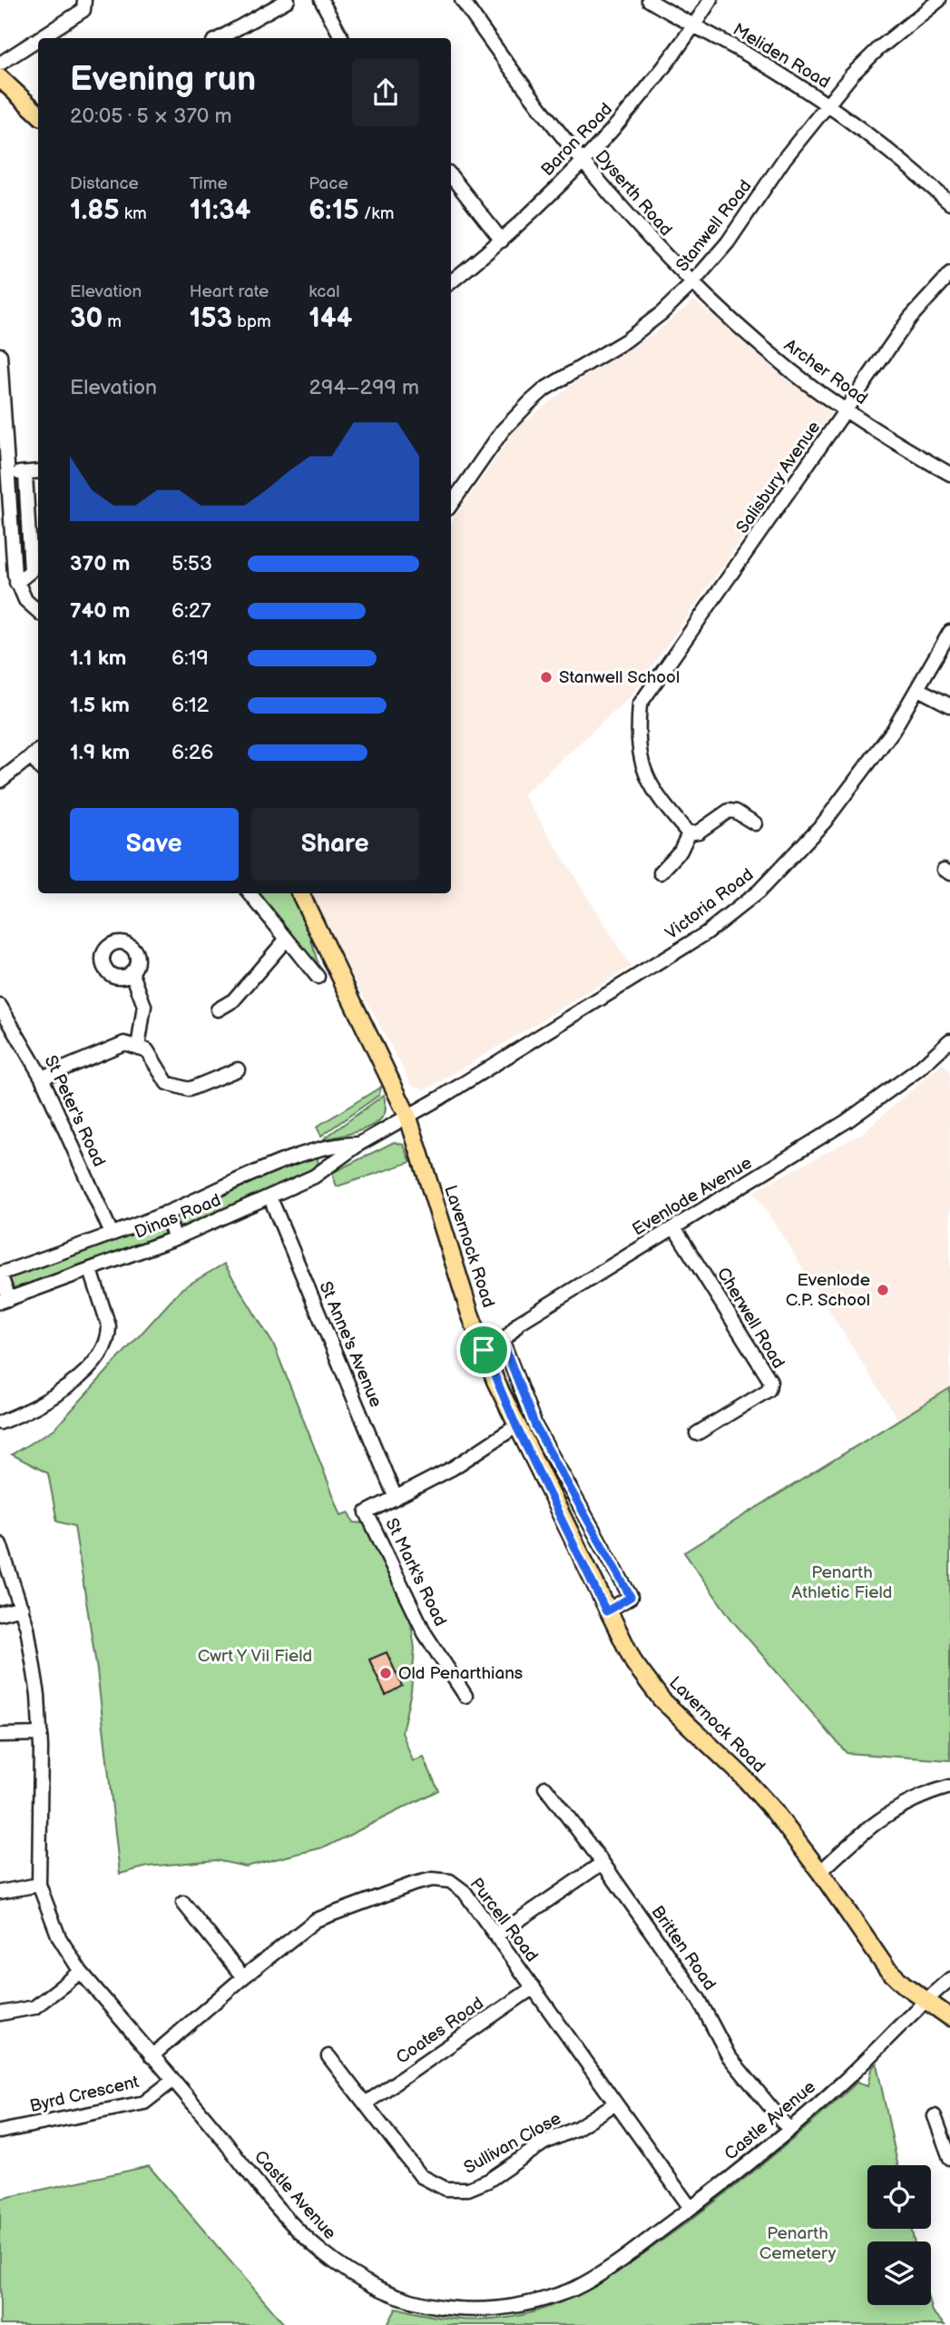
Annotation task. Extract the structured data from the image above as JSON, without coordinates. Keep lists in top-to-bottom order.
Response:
{
  "streets": {
    "main road": ["Lavernock Road"],
    "street": [
      "Meliden Road",
      "Baron Road",
      "Dyserth Road",
      "Stanwell Road",
      "Archer Road",
      "Salisbury Avenue",
      "Victoria Road",
      "St Peter's Road",
      "Evenlode Avenue",
      "Dinas Road",
      "Cherwell Road",
      "St Anne's Avenue",
      "St Mark's Road",
      "Purcell Road",
      "Britten Road",
      "Coates Road",
      "Byrd Crescent",
      "Castle Avenue",
      "Sullivan Close"
    ]
  },
  "crossings": [
    ["Meliden Road", "Baron Road"],
    ["Meliden Road", "Stanwell Road"],
    ["Baron Road", "Dyserth Road"],
    ["Dyserth Road", "Stanwell Road"],
    ["Dyserth Road", "Archer Road"],
    ["Stanwell Road", "Archer Road"],
    ["Archer Road", "Salisbury Avenue"],
    ["Victoria Road", "Dinas Road"],
    ["Victoria Road", "Lavernock Road"],
    ["St Peter's Road", "Dinas Road"],
    ["Evenlode Avenue", "Lavernock Road"],
    ["Evenlode Avenue", "Cherwell Road"],
    ["Dinas Road", "Lavernock Road"],
    ["Lavernock Road", "St Mark's Road"],
    ["Lavernock Road", "Castle Avenue"],
    ["St Anne's Avenue", "St Mark's Road"],
    ["Purcell Road", "Coates Road"],
    ["Purcell Road", "Castle Avenue"],
    ["Purcell Road", "Sullivan Close"],
    ["Britten Road", "Castle Avenue"],
    ["Coates Road", "Sullivan Close"],
    ["Byrd Crescent", "Castle Avenue"]
  ],
  "parks": ["Penarth Athletic Field", "Cwrt Y Vil Field", "Penarth Cemetery"],
  "places": ["Stanwell School", "Evenlode C.P. School", "Old Penarthians"],
  "page": {
    "heading": ["Evening run", "20:05 · 5 × 370 m"],
    "stats": [
      ["Distance", "1.85 km"],
      ["Time", "11:34"],
      ["Pace", "6:15 /km"],
      ["Elevation", "30 m"],
      ["Heart rate", "153 bpm"],
      ["kcal", "144"]
    ],
    "chart": ["Elevation", "294–299 m"],
    "list": [
      {
        "name": "370 m",
        "note": "5:53"
      },
      {
        "name": "740 m",
        "note": "6:27"
      },
      {
        "name": "1.1 km",
        "note": "6:19"
      },
      {
        "name": "1.5 km",
        "note": "6:12"
      },
      {
        "name": "1.9 km",
        "note": "6:26"
      }
    ],
    "buttons": ["Save", "Share"]
  }
}
